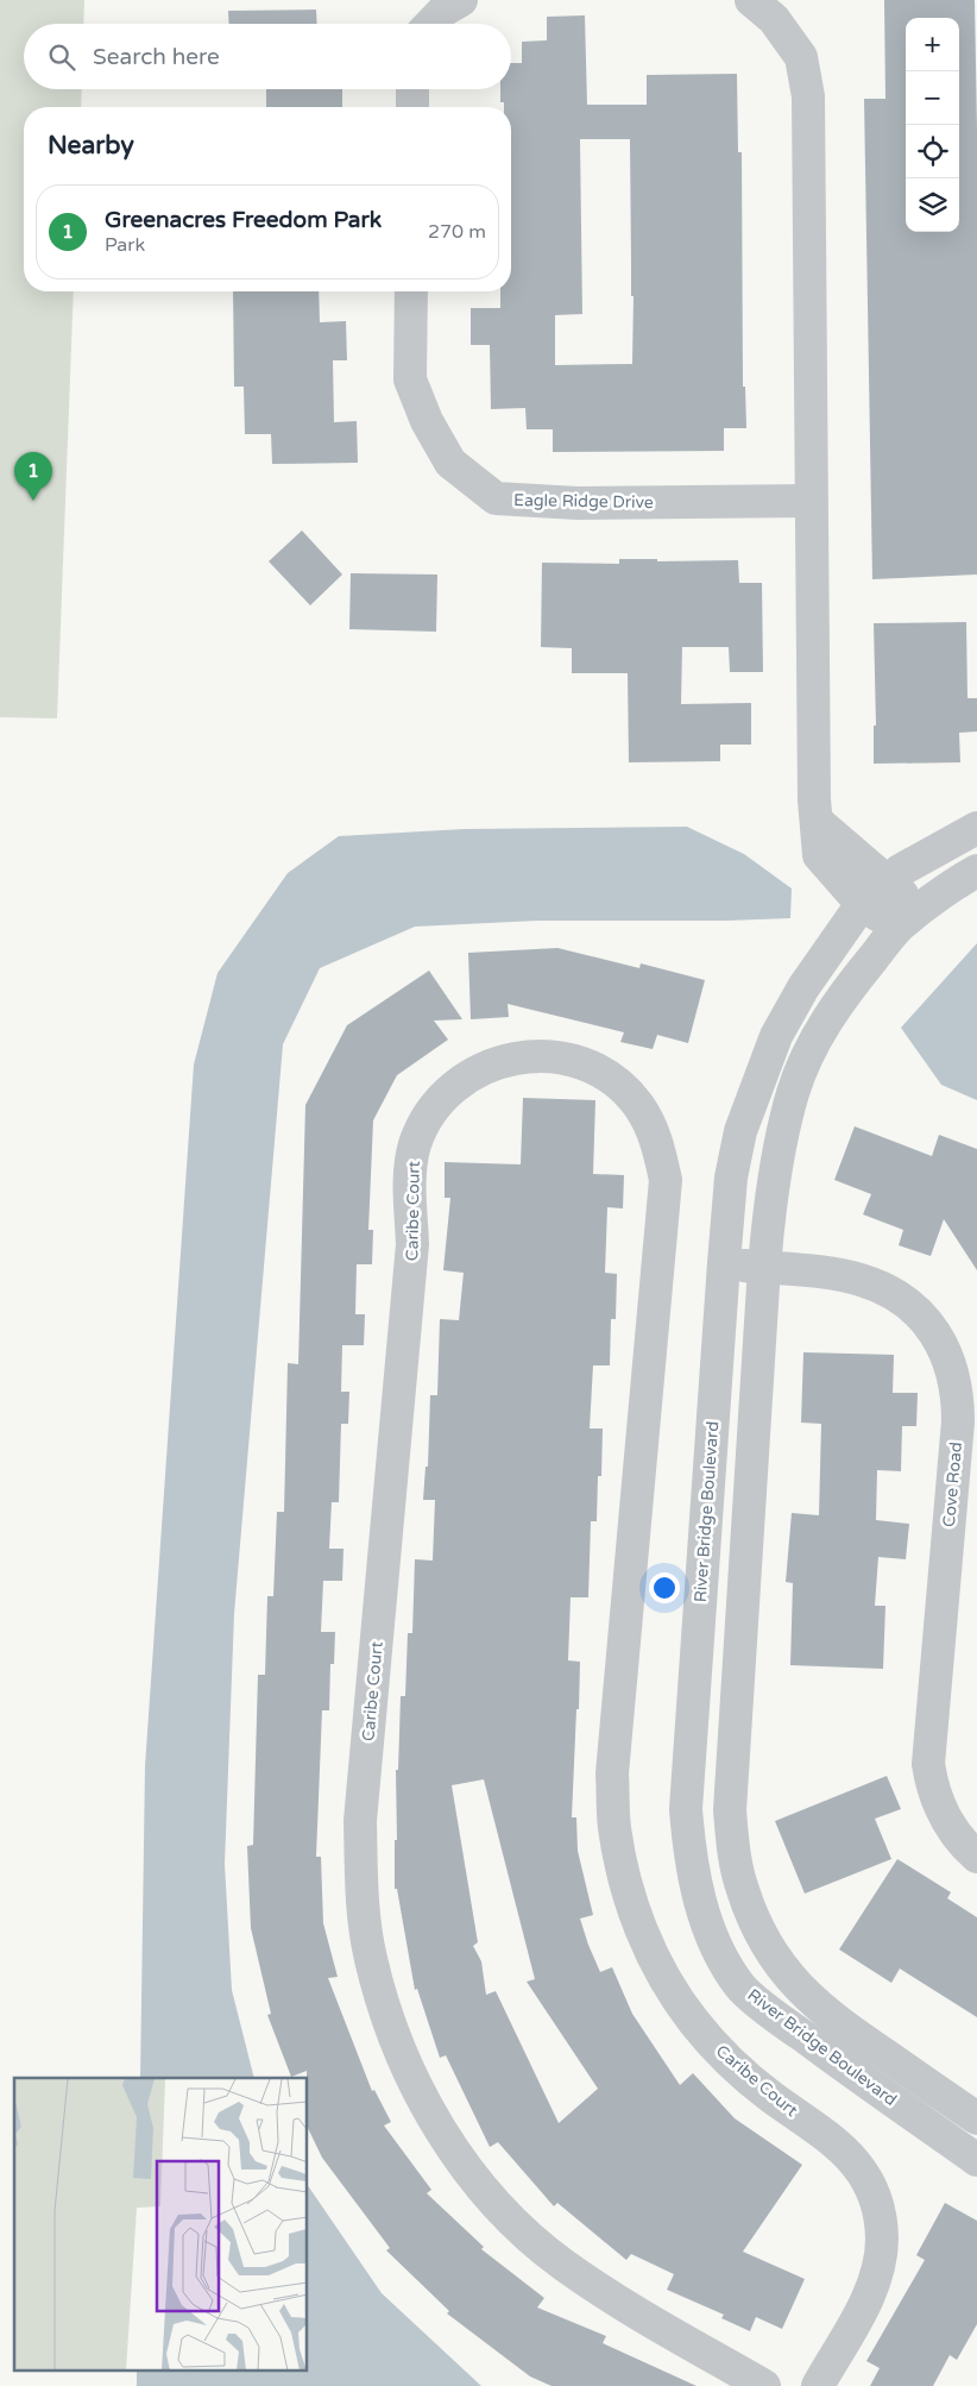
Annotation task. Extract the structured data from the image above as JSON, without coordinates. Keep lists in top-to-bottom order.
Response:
{
  "streets": {
    "street": [
      "Eagle Ridge Drive",
      "Caribe Court",
      "Cove Road",
      "River Bridge Boulevard"
    ]
  },
  "crossings": [
    ["Cove Road", "River Bridge Boulevard"]
  ],
  "page": {
    "map_buttons": ["+", "−"],
    "search": "Search here",
    "heading": "Nearby",
    "list": [
      {
        "mark": "1",
        "name": "Greenacres Freedom Park",
        "note": "Park",
        "value": "270 m"
      }
    ],
    "pins": "1"
  }
}
